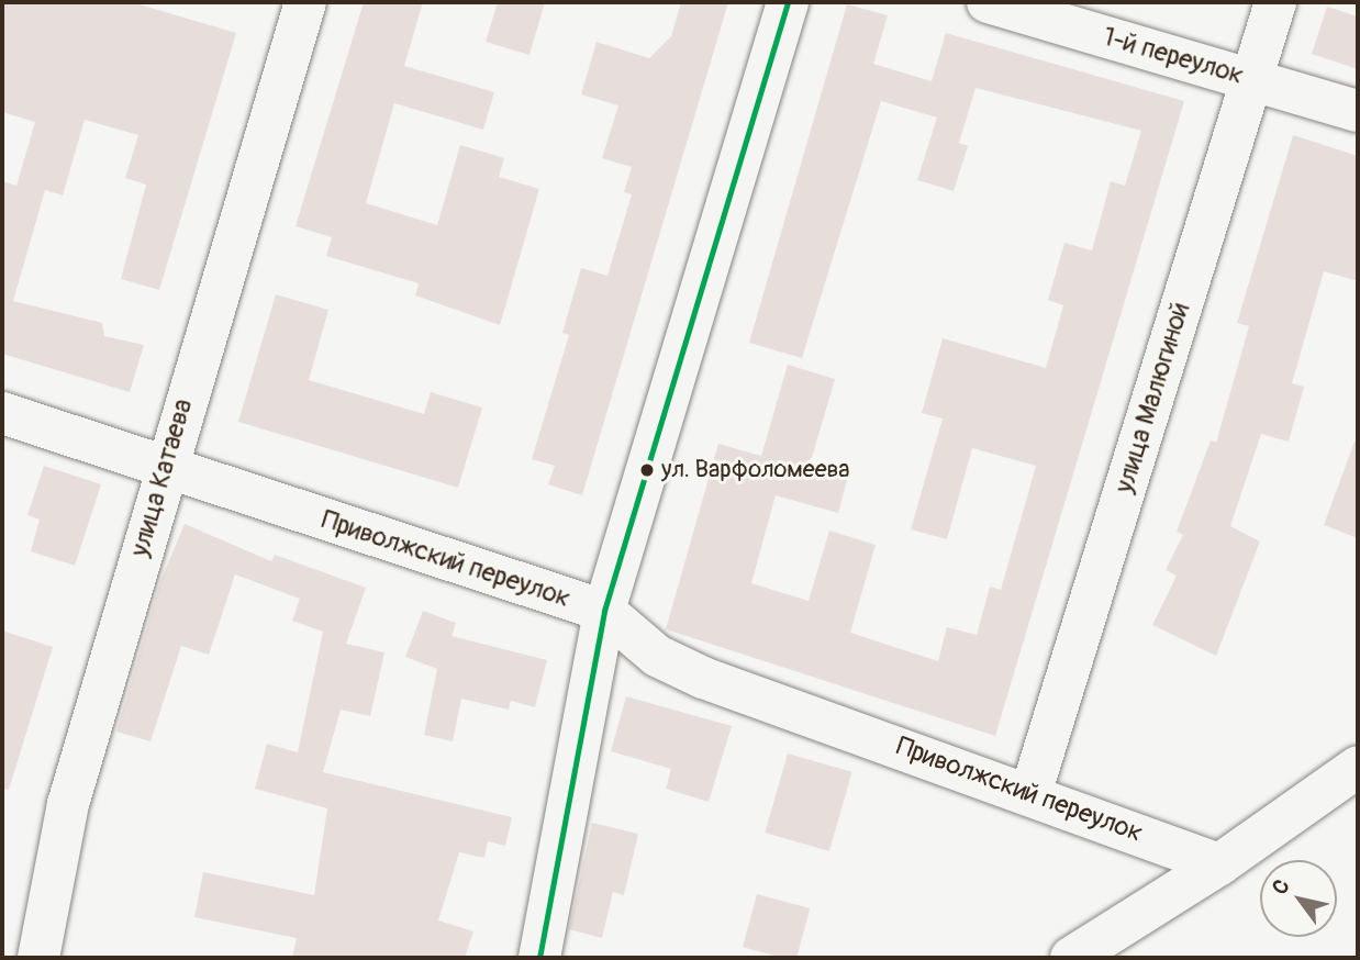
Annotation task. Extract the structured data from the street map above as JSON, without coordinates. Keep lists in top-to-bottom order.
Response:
{
  "streets": {
    "street": [
      "1-й переулок",
      "улица Малюгиной",
      "улица Катаева",
      "Приволжский переулок"
    ]
  },
  "crossings": [
    ["1-й переулок", "улица Малюгиной"],
    ["улица Малюгиной", "Приволжский переулок"],
    ["улица Катаева", "Приволжский переулок"]
  ],
  "places": ["ул. Варфоломеева"],
  "north": "top left"
}
